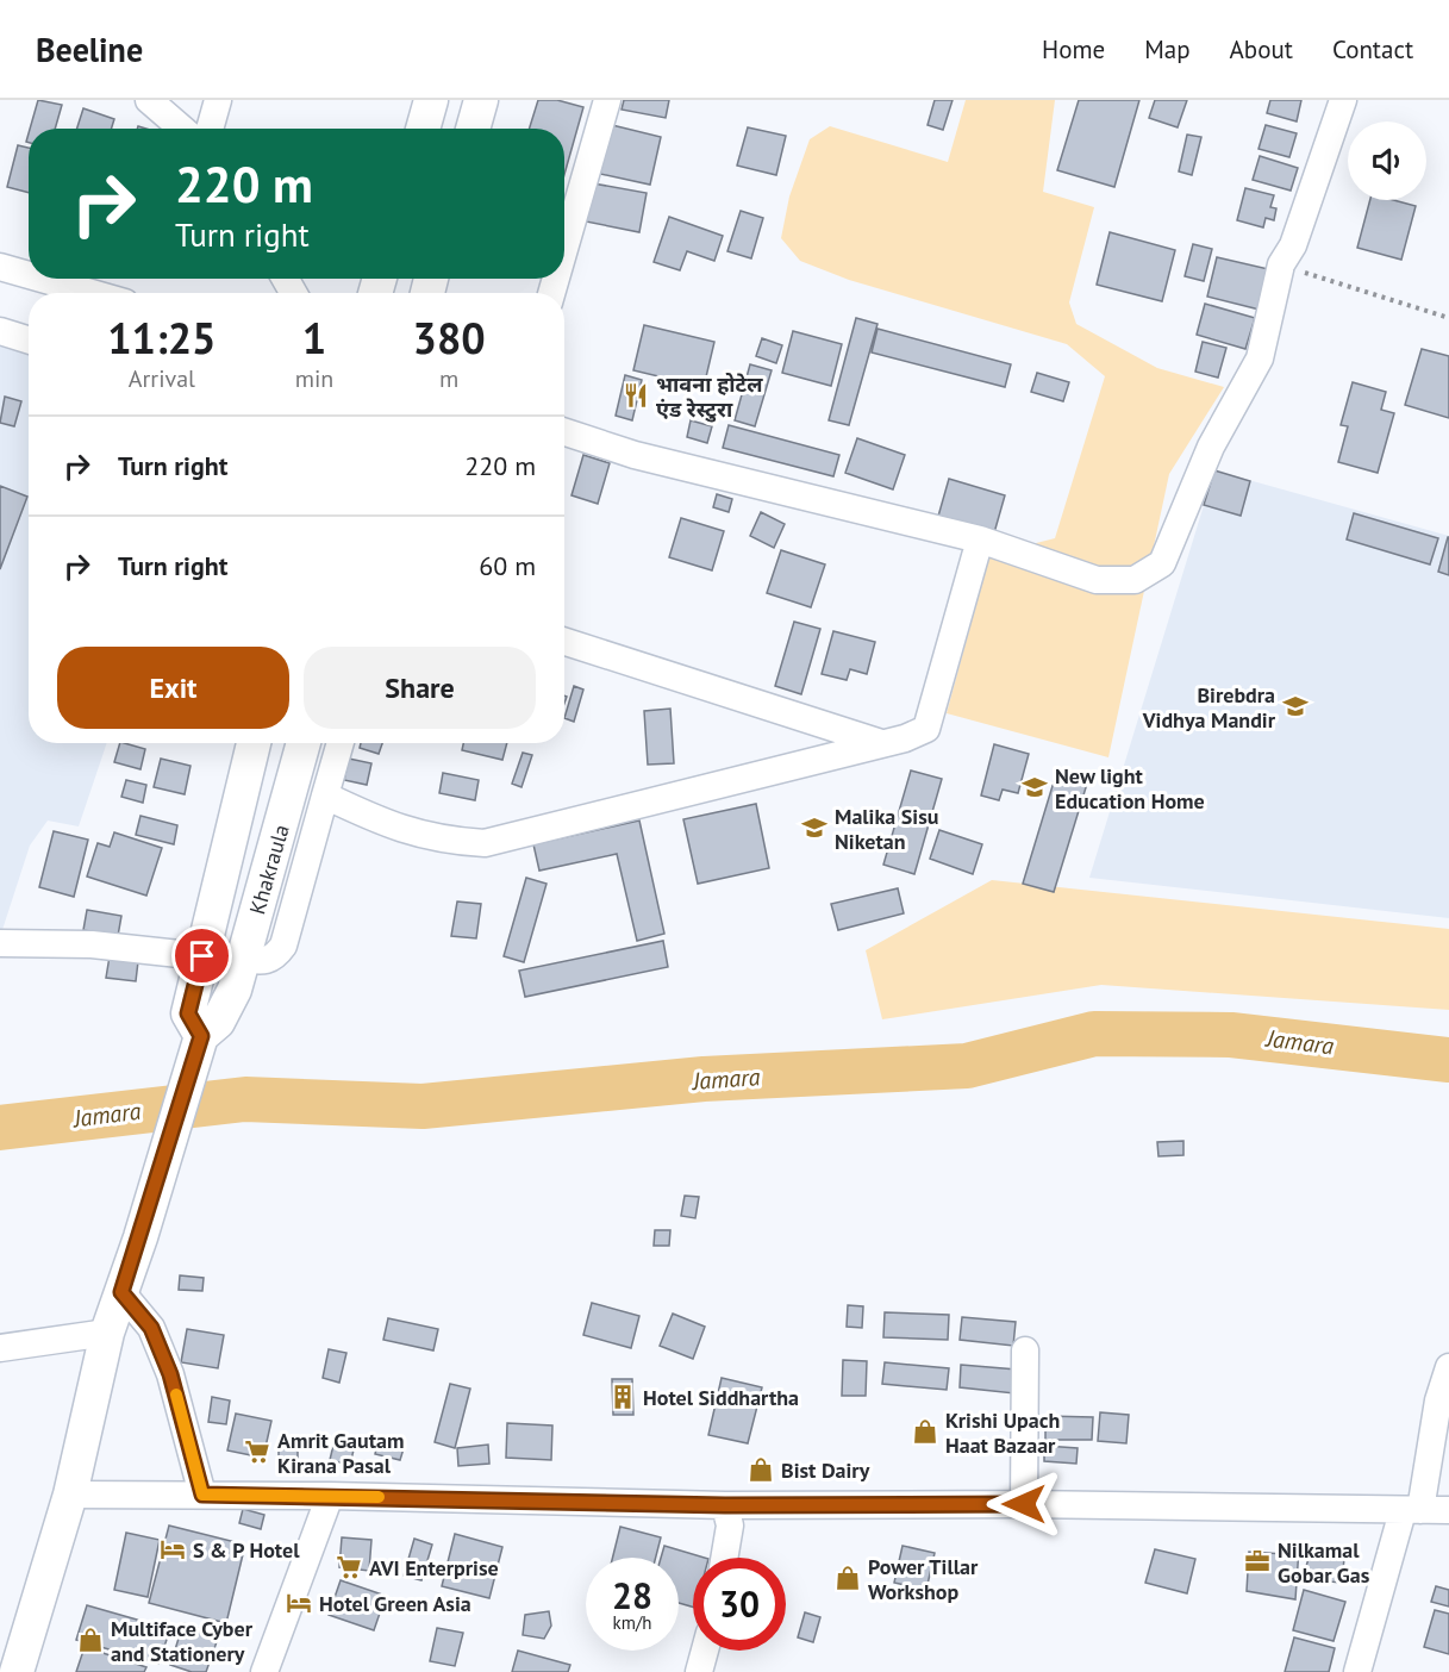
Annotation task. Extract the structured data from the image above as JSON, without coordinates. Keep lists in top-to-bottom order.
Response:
{
  "streets": {
    "main road": ["Khakraula"]
  },
  "water": ["Jamara"],
  "places": {
    "restaurant": ["भावना होटेल एंड रेस्टुरा"],
    "school or university": ["Birebdra Vidhya Mandir", "New light Education Home", "Malika Sisu Niketan"],
    "building": ["Hotel Siddhartha"],
    "shop": [
      "Krishi Upach Haat Bazaar",
      "Bist Dairy",
      "Power Tillar Workshop",
      "Multiface Cyber and Stationery"
    ],
    "supermarket": ["Amrit Gautam Kirana Pasal", "AVI Enterprise"],
    "hotel": ["S & P Hotel", "Hotel Green Asia"],
    "office": ["Nilkamal Gobar Gas"]
  },
  "page": {
    "header": "Beeline",
    "nav": [
      "Home",
      "Map",
      "About",
      "Contact"
    ],
    "turn": ["220 m", "Turn right"],
    "eta": [
      "11:25",
      "Arrival",
      "1",
      "min",
      "380",
      "m"
    ],
    "list": [
      {
        "name": "Turn right",
        "value": "220 m"
      },
      {
        "name": "Turn right",
        "value": "60 m"
      }
    ],
    "buttons": ["Exit", "Share"],
    "speed": "28 km/h",
    "limit": "30"
  }
}
